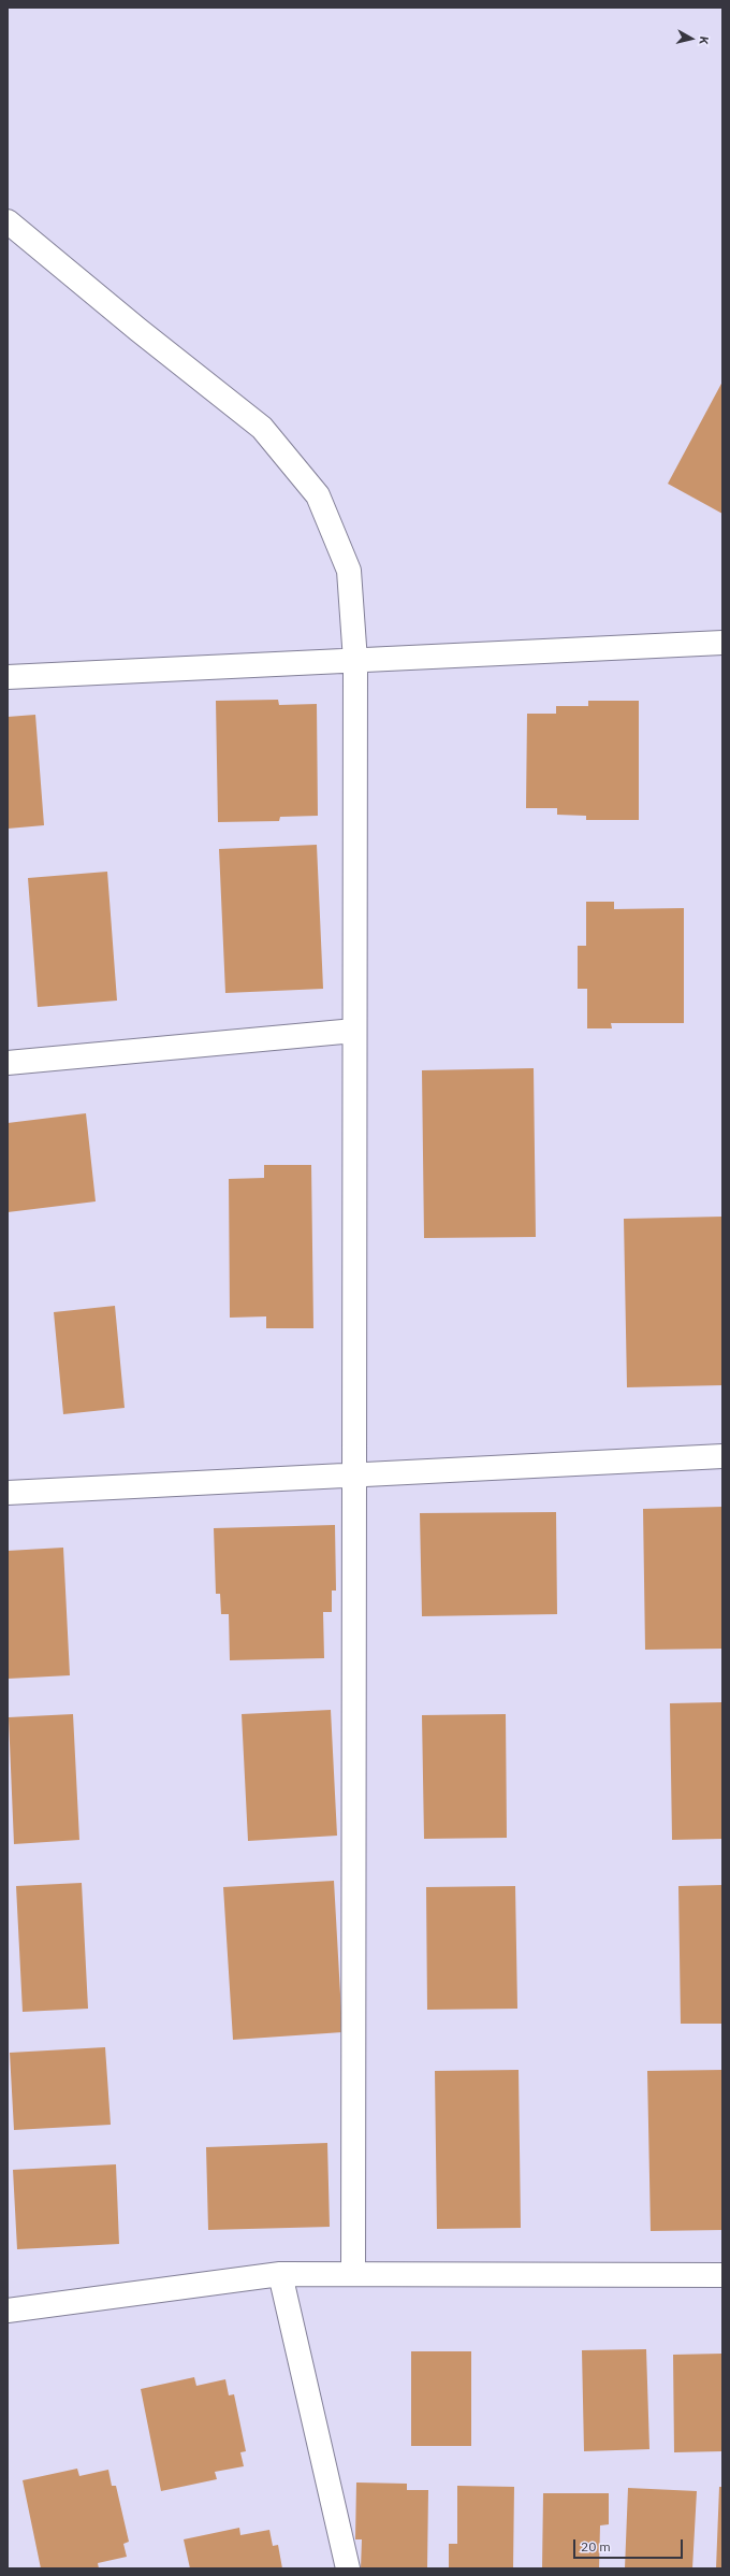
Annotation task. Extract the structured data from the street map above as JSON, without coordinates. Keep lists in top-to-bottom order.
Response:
{
  "scale_bar": "20 m",
  "north": "right"
}
